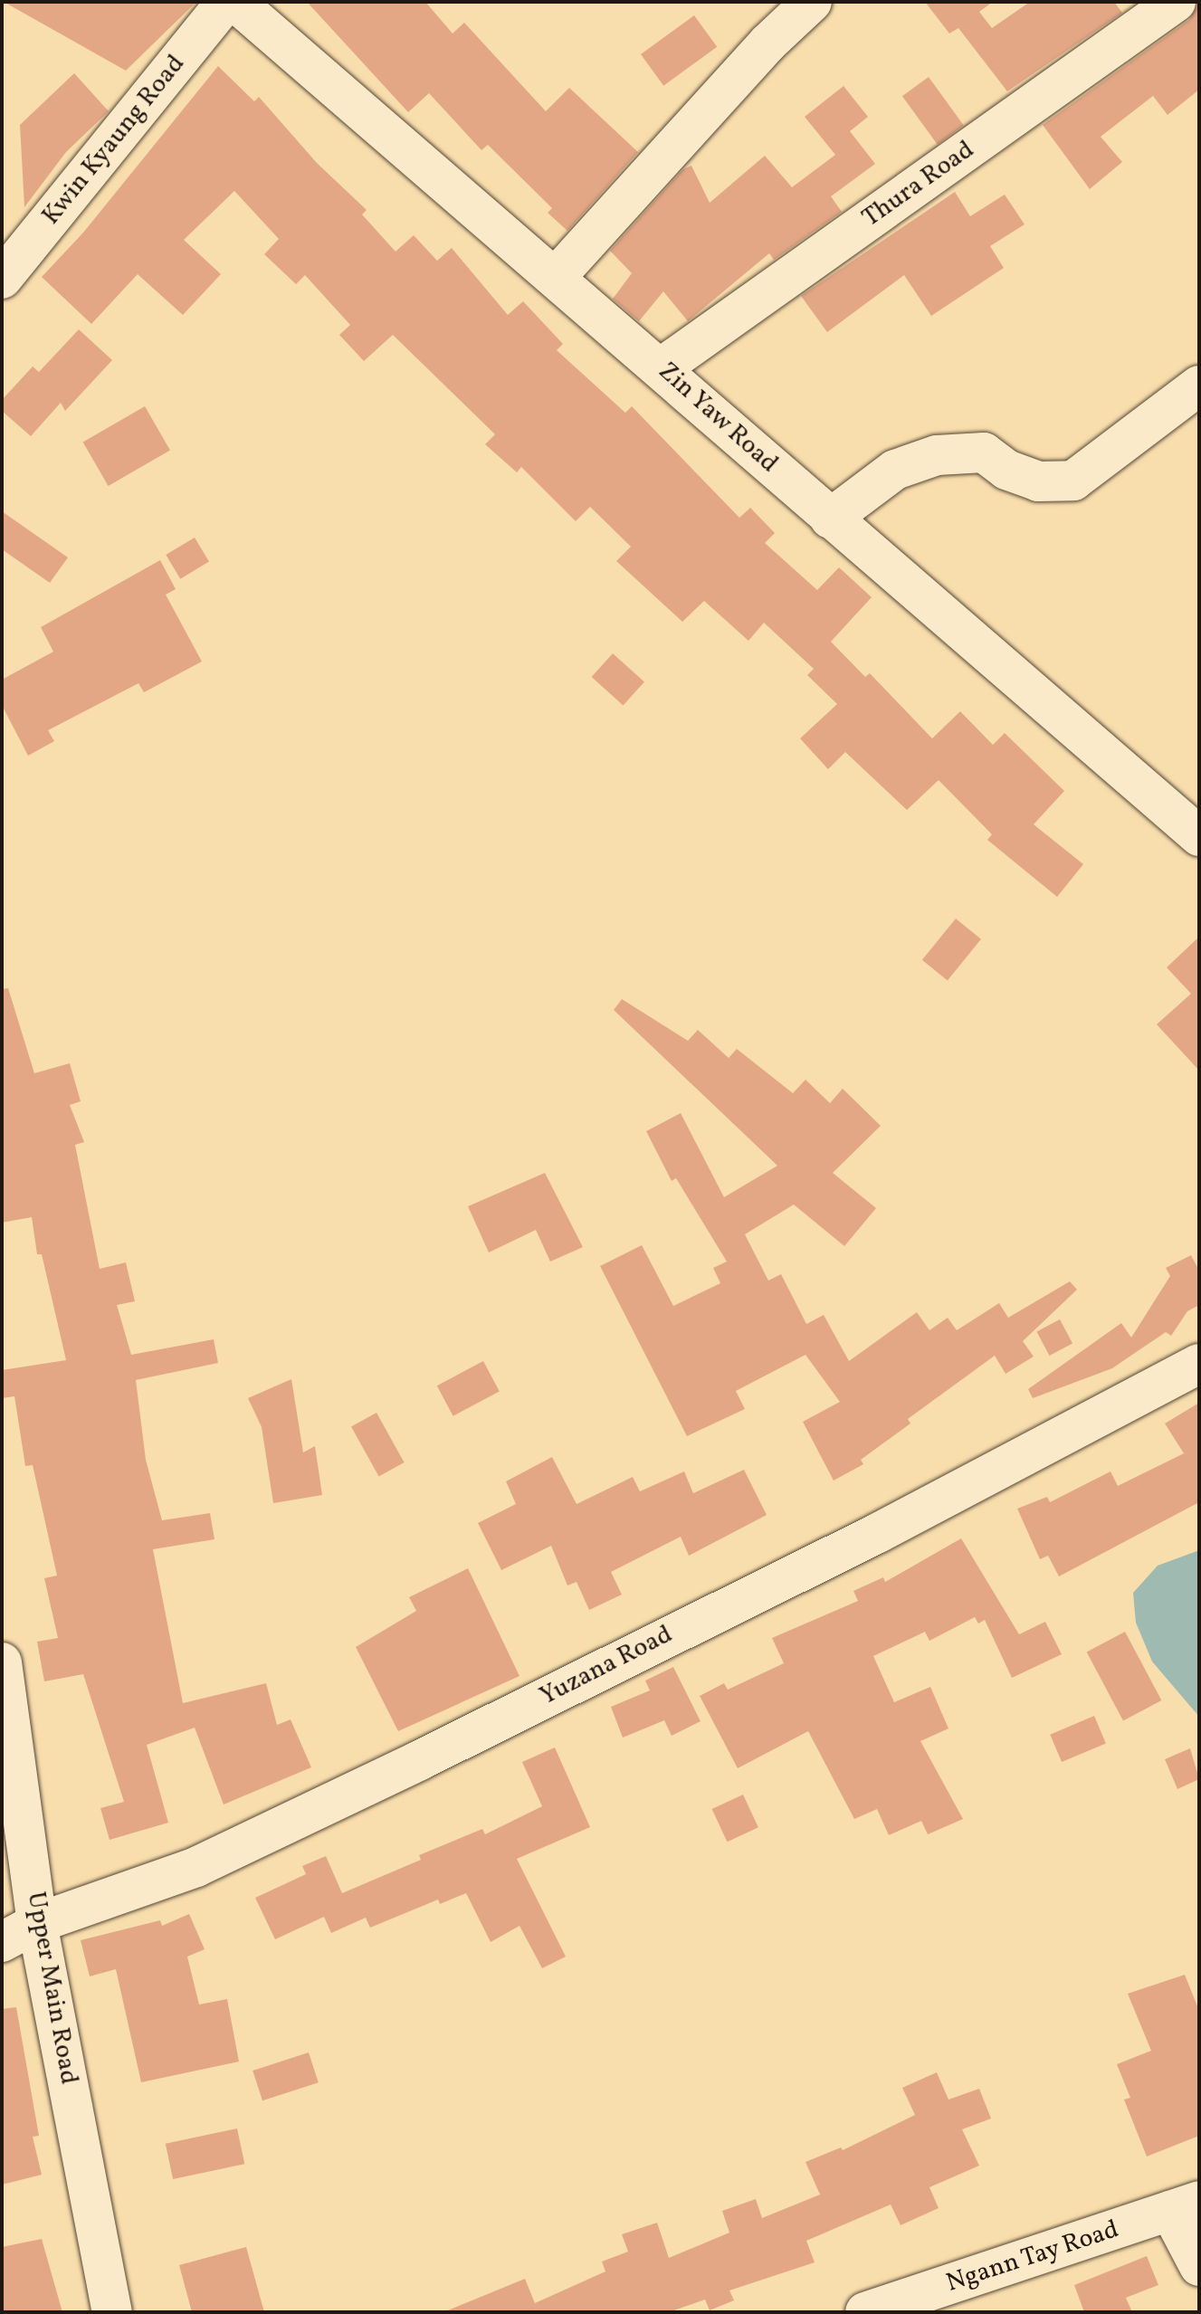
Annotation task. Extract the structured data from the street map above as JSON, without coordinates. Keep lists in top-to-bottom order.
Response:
{
  "streets": {
    "street": [
      "Kwin Kyaung Road",
      "Thura Road",
      "Zin Yaw Road",
      "Yuzana Road",
      "Upper Main Road",
      "Ngann Tay Road"
    ]
  },
  "crossings": [
    ["Thura Road", "Zin Yaw Road"],
    ["Yuzana Road", "Upper Main Road"]
  ]
}
